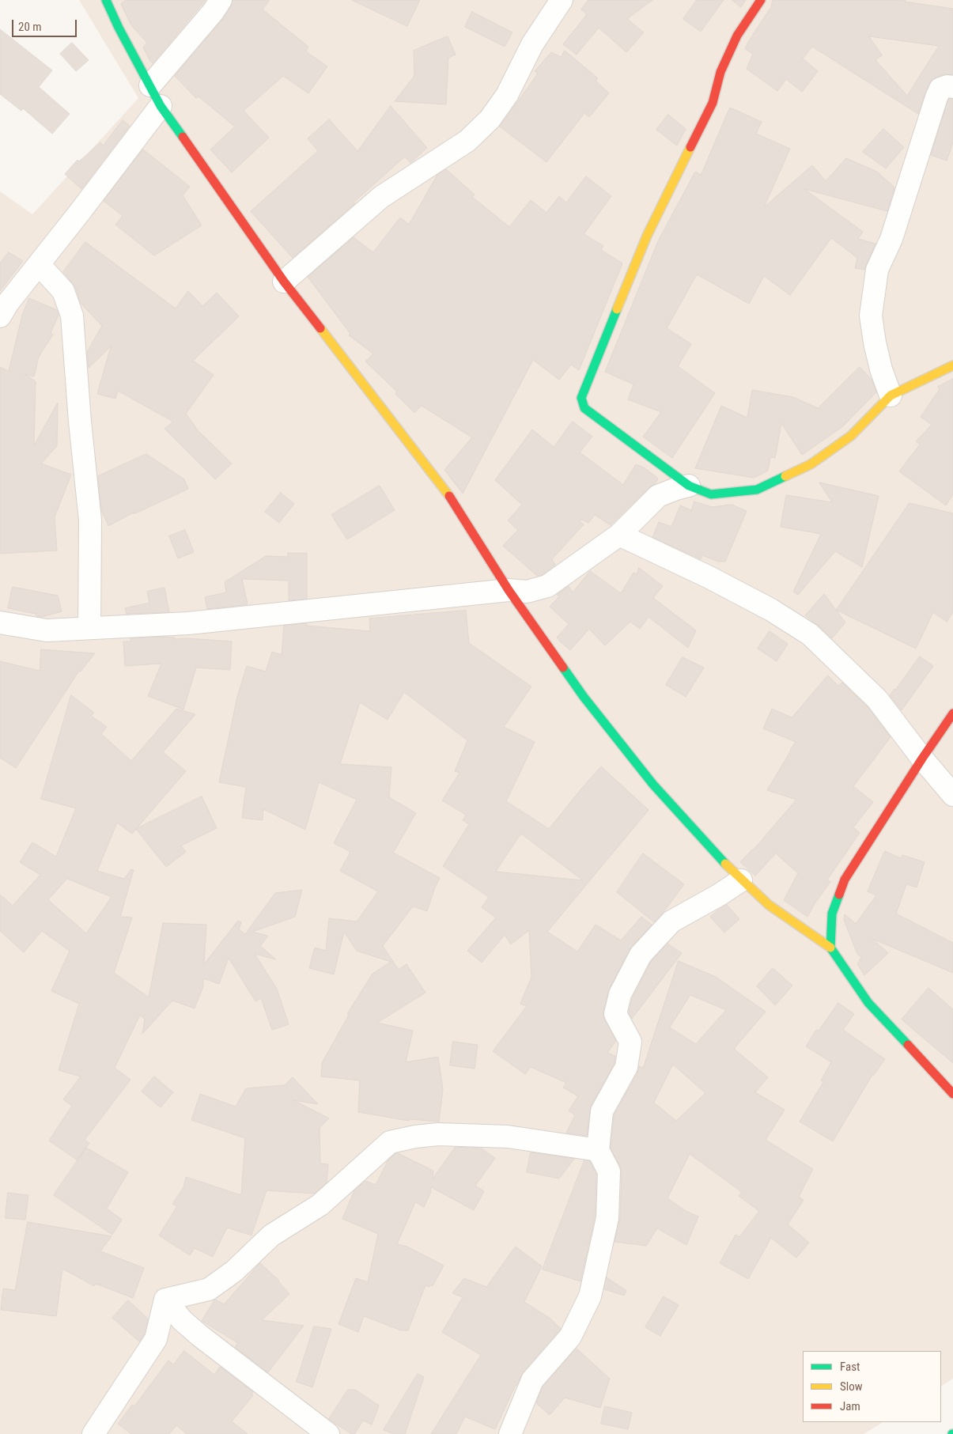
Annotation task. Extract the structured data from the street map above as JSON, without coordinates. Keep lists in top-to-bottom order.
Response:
{
  "legend": ["Fast", "Slow", "Jam"],
  "scale_bar": "20 m"
}
